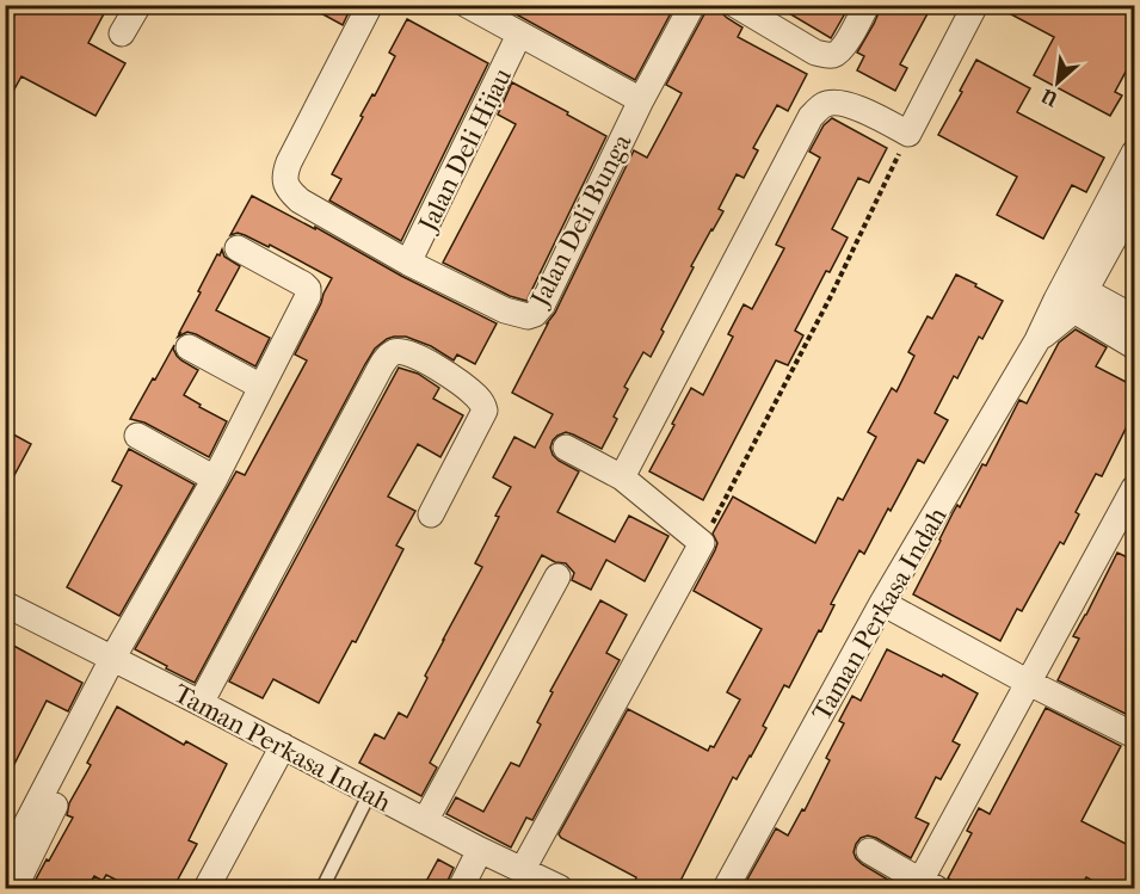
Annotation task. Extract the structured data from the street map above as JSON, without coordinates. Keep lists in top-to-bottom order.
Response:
{
  "streets": {
    "street": ["Jalan Deli Hijau", "Jalan Deli Bunga", "Taman Perkasa Indah"]
  },
  "crossings": [
    ["Jalan Deli Hijau", "Jalan Deli Bunga"]
  ],
  "north": "bottom left"
}
